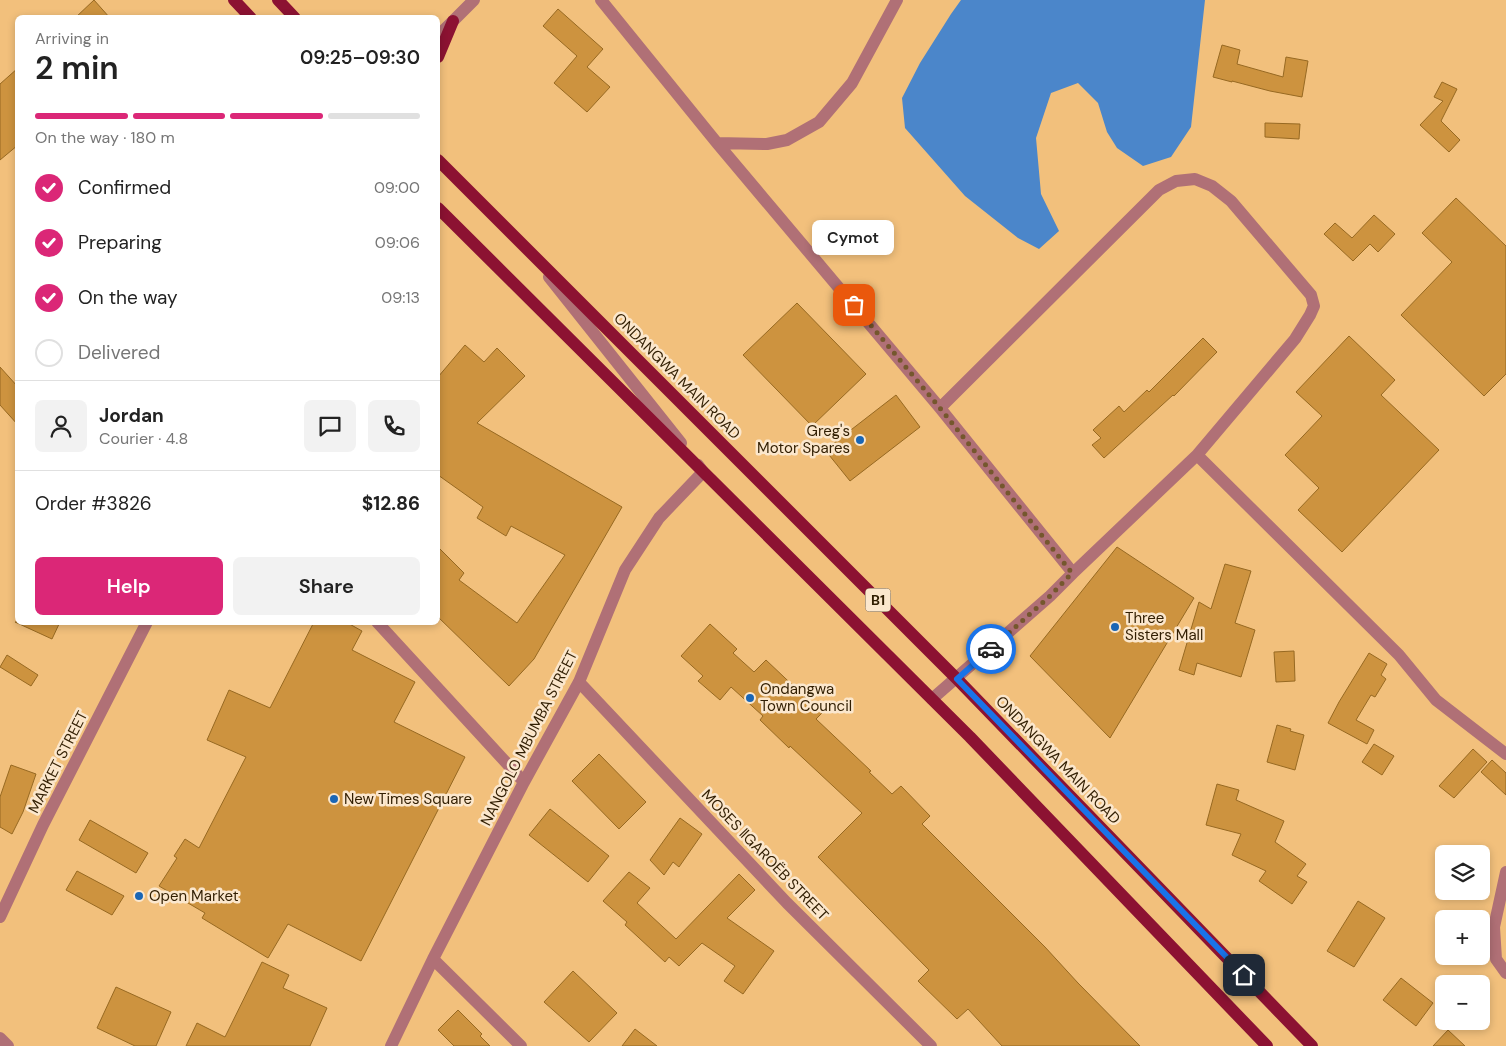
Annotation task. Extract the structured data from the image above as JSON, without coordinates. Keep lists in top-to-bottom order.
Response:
{
  "streets": {
    "main road": ["ONDANGWA MAIN ROAD", "B1"],
    "street": ["NANGOLO MBUMBA STREET", "MARKET STREET", "MOSES ǁGAROËB STREET"]
  },
  "crossings": [
    ["B1", "NANGOLO MBUMBA STREET"],
    ["NANGOLO MBUMBA STREET", "MOSES ǁGAROËB STREET"]
  ],
  "places": [
    "Cymot",
    "Greg's Motor Spares",
    "Three Sisters Mall",
    "Ondangwa Town Council",
    "New Times Square",
    "Open Market"
  ],
  "page": {
    "heading": ["2 min", "Arriving in", "09:25–09:30"],
    "panel": [
      "Jordan",
      "Courier · 4.8",
      "Order #3826",
      "$12.86"
    ],
    "bar": "On the way · 180 m",
    "list": [
      ["Confirmed", "09:00"],
      ["Preparing", "09:06"],
      ["On the way", "09:13"],
      "Delivered"
    ],
    "bubble": "Cymot",
    "buttons": ["Help", "Share"],
    "map_buttons": ["+", "−"]
  }
}
